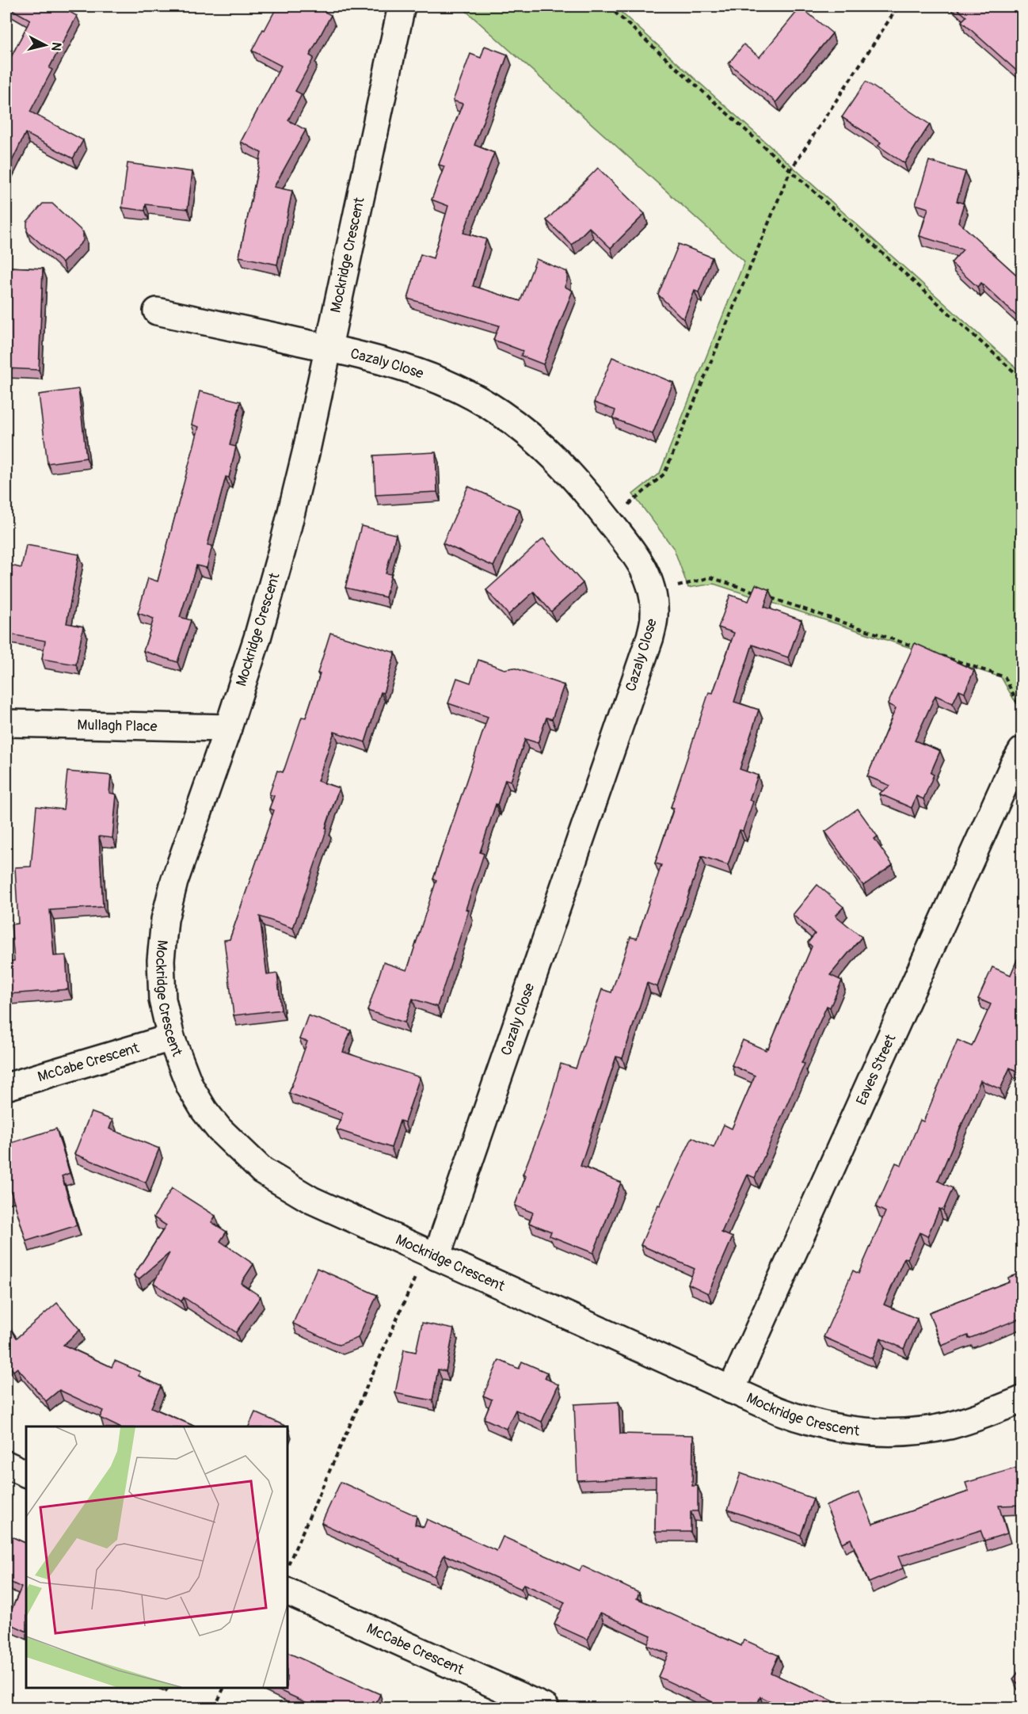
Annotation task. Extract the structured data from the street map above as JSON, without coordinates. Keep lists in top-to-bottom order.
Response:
{
  "streets": {
    "street": [
      "Mockridge Crescent",
      "Cazaly Close",
      "Mullagh Place",
      "McCabe Crescent",
      "Eaves Street"
    ]
  },
  "crossings": [
    ["Mockridge Crescent", "Cazaly Close"],
    ["Mockridge Crescent", "Mullagh Place"],
    ["Mockridge Crescent", "McCabe Crescent"],
    ["Mockridge Crescent", "Eaves Street"]
  ],
  "north": "right"
}
